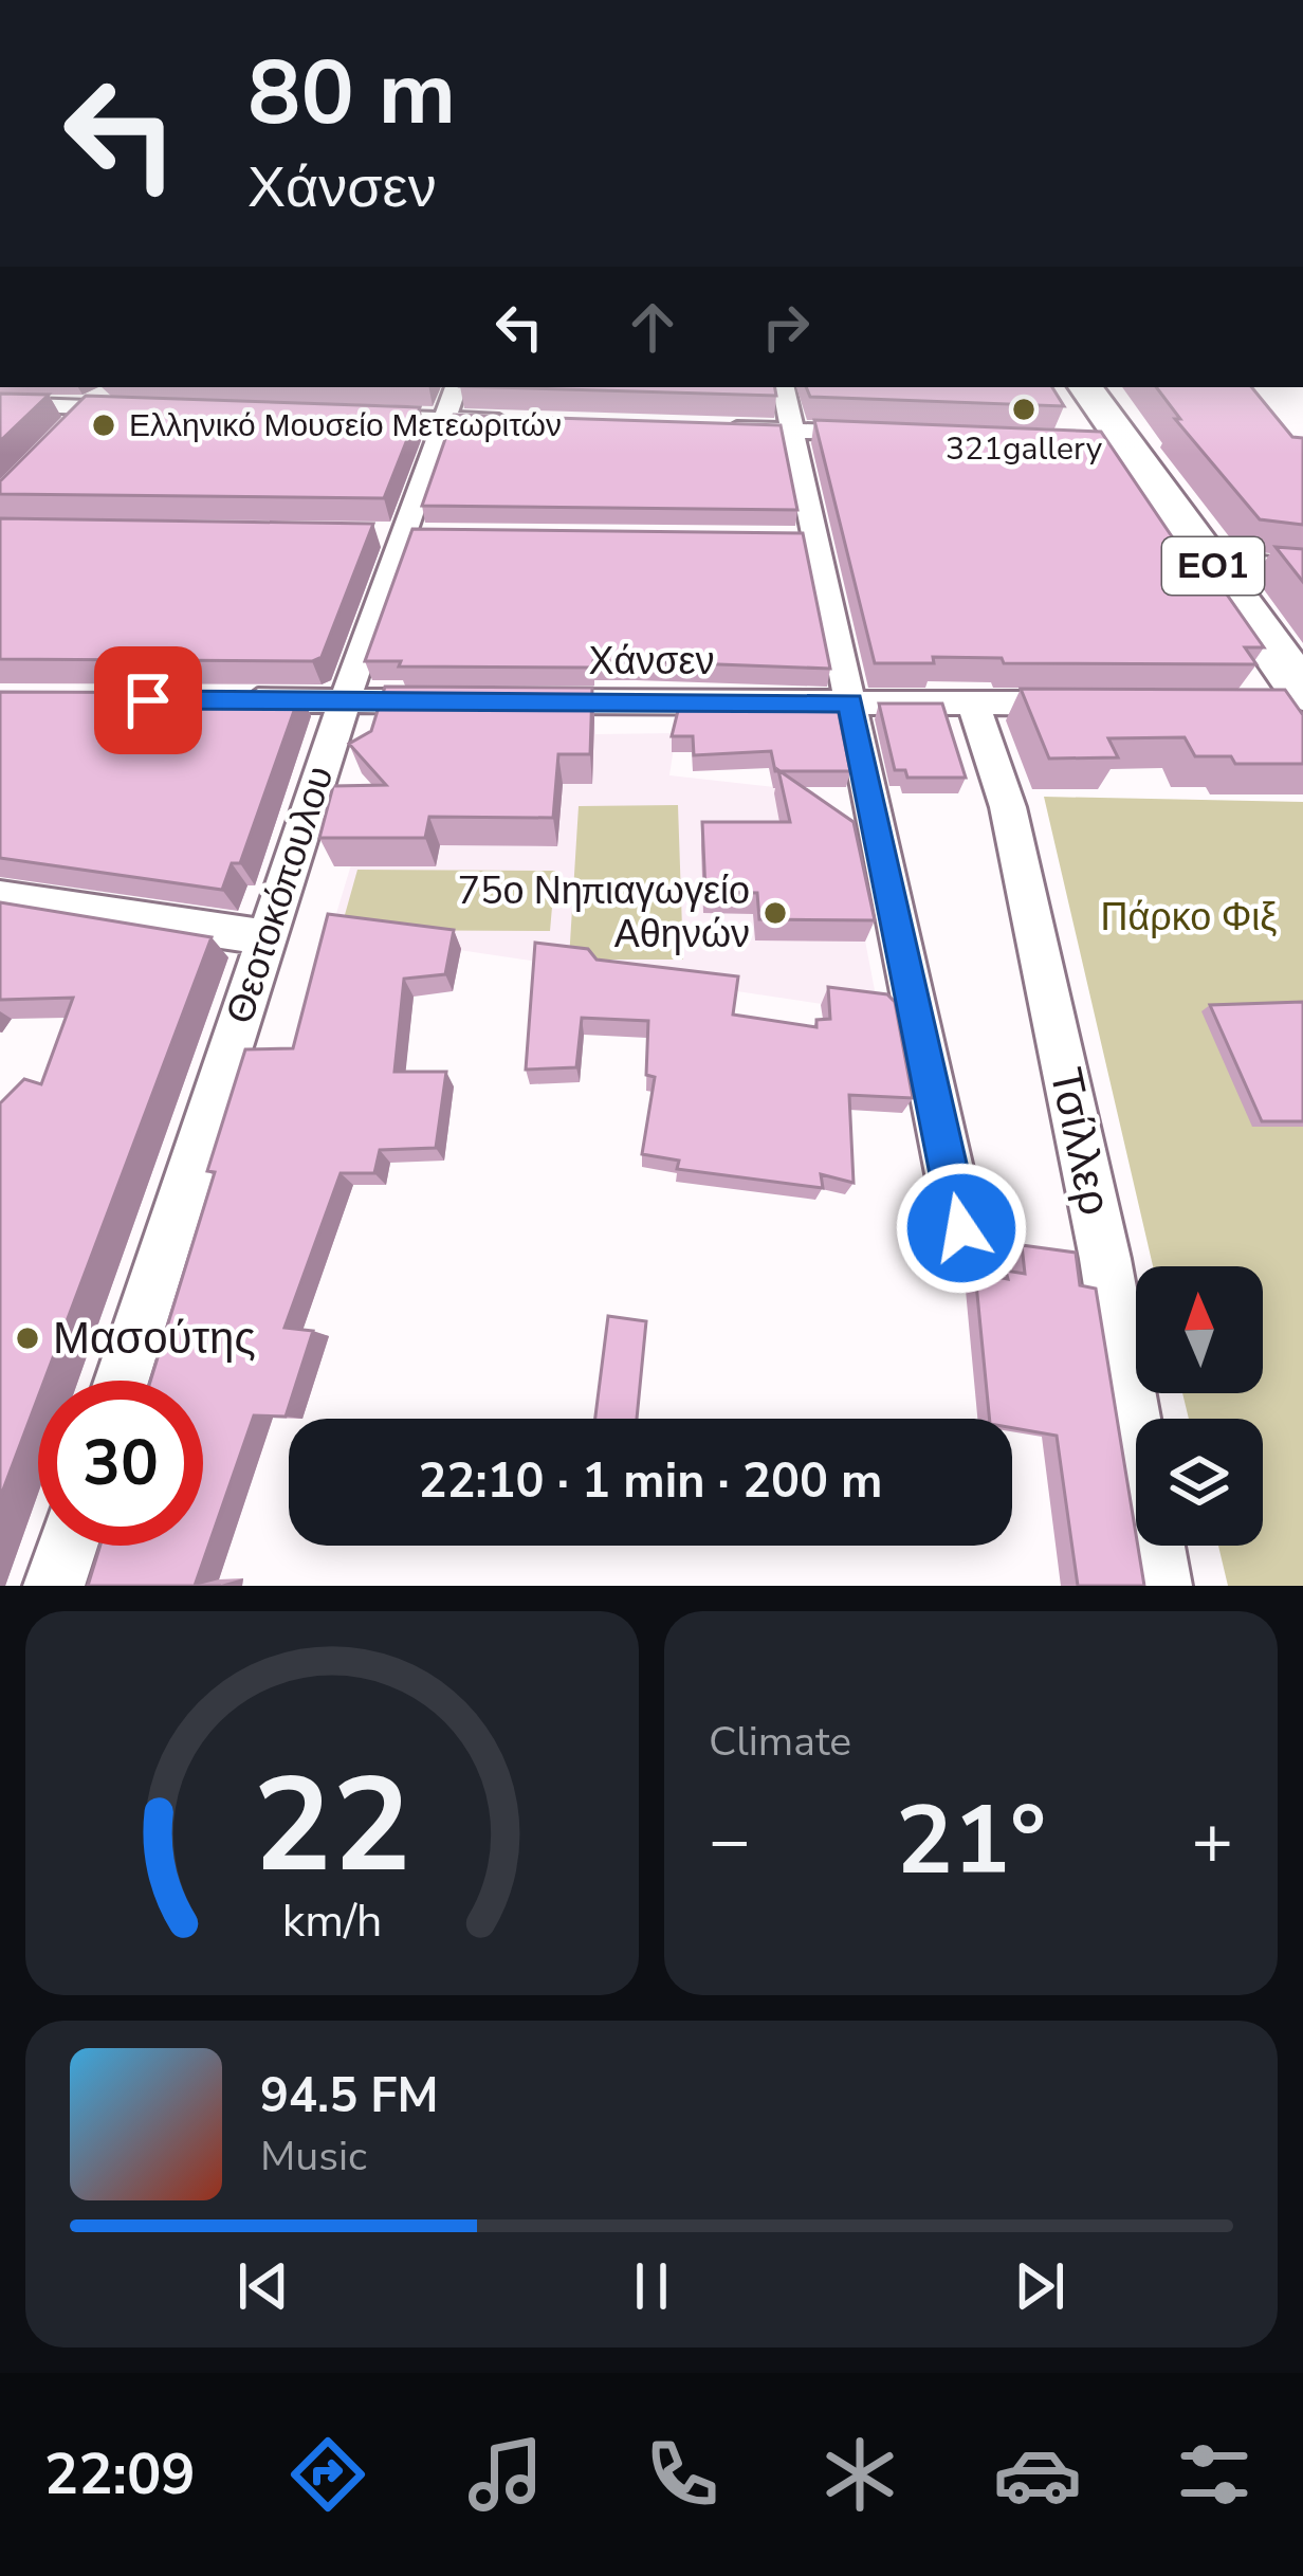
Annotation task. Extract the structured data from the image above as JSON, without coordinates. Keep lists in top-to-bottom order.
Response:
{
  "streets": {
    "main road": ["ΕΟ1"],
    "street": ["Χάνσεν", "Θεοτοκόπουλου", "Τσίλλερ"]
  },
  "crossings": [
    ["Χάνσεν", "Τσίλλερ"]
  ],
  "parks": ["Πάρκο Φιξ"],
  "places": [
    "321gallery",
    "Ελληνικό Μουσείο Μετεωριτών",
    "75ο Νηπιαγωγείο Αθηνών",
    "Μασούτης"
  ],
  "north": "top",
  "page": {
    "turn": ["80 m", "Χάνσεν"],
    "limit": "30",
    "trip": "22:10 · 1 min · 200 m",
    "tile": "Climate",
    "heat": ["−", "21°", "+"],
    "song": ["94.5 FM", "Music"],
    "tabs": "22:09",
    "gauge": ["22", "km/h"]
  }
}
